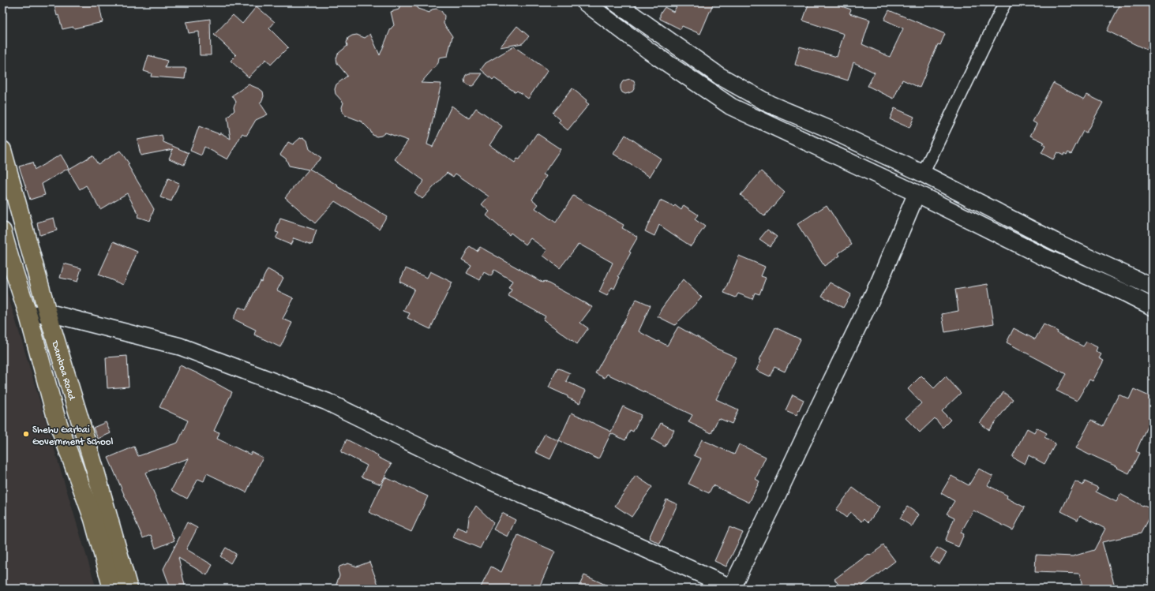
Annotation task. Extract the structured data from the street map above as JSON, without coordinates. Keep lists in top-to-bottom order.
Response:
{
  "streets": {
    "main road": ["Damboa Road"]
  },
  "places": ["Shehu Garbai Government School"]
}
